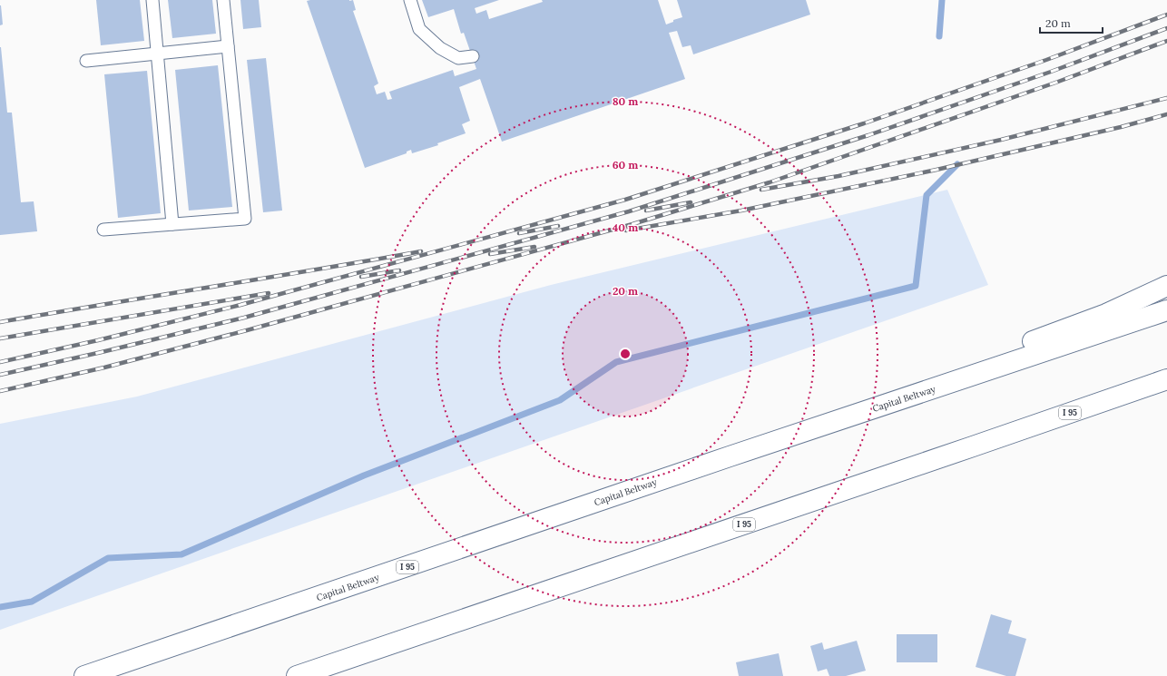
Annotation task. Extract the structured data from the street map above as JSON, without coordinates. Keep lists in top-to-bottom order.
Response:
{
  "streets": {
    "highway": ["Capital Beltway", "I 95"]
  },
  "scale_bar": "20 m",
  "rings": [
    "80 m",
    "60 m",
    "40 m",
    "20 m"
  ]
}
